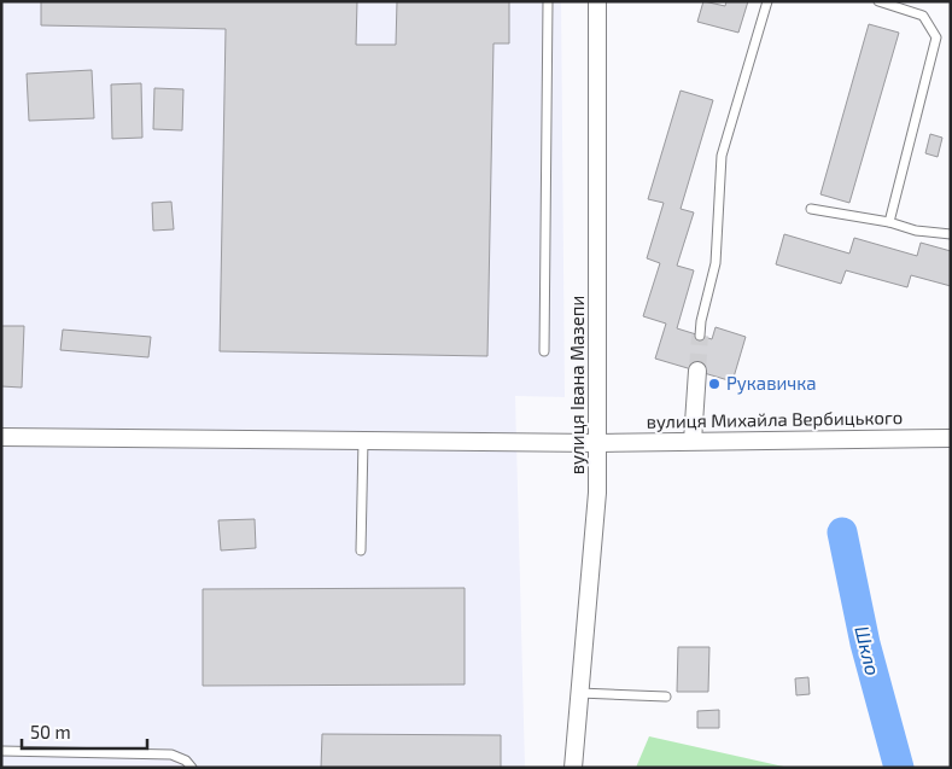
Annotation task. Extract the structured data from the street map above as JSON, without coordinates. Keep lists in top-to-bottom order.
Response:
{
  "streets": {
    "street": ["вулиця Івана Мазепи", "вулиця Михайла Вербицького"]
  },
  "crossings": [
    ["вулиця Івана Мазепи", "вулиця Михайла Вербицького"]
  ],
  "water": ["Шкло"],
  "places": ["Рукавичка"],
  "scale_bar": "50 m"
}
